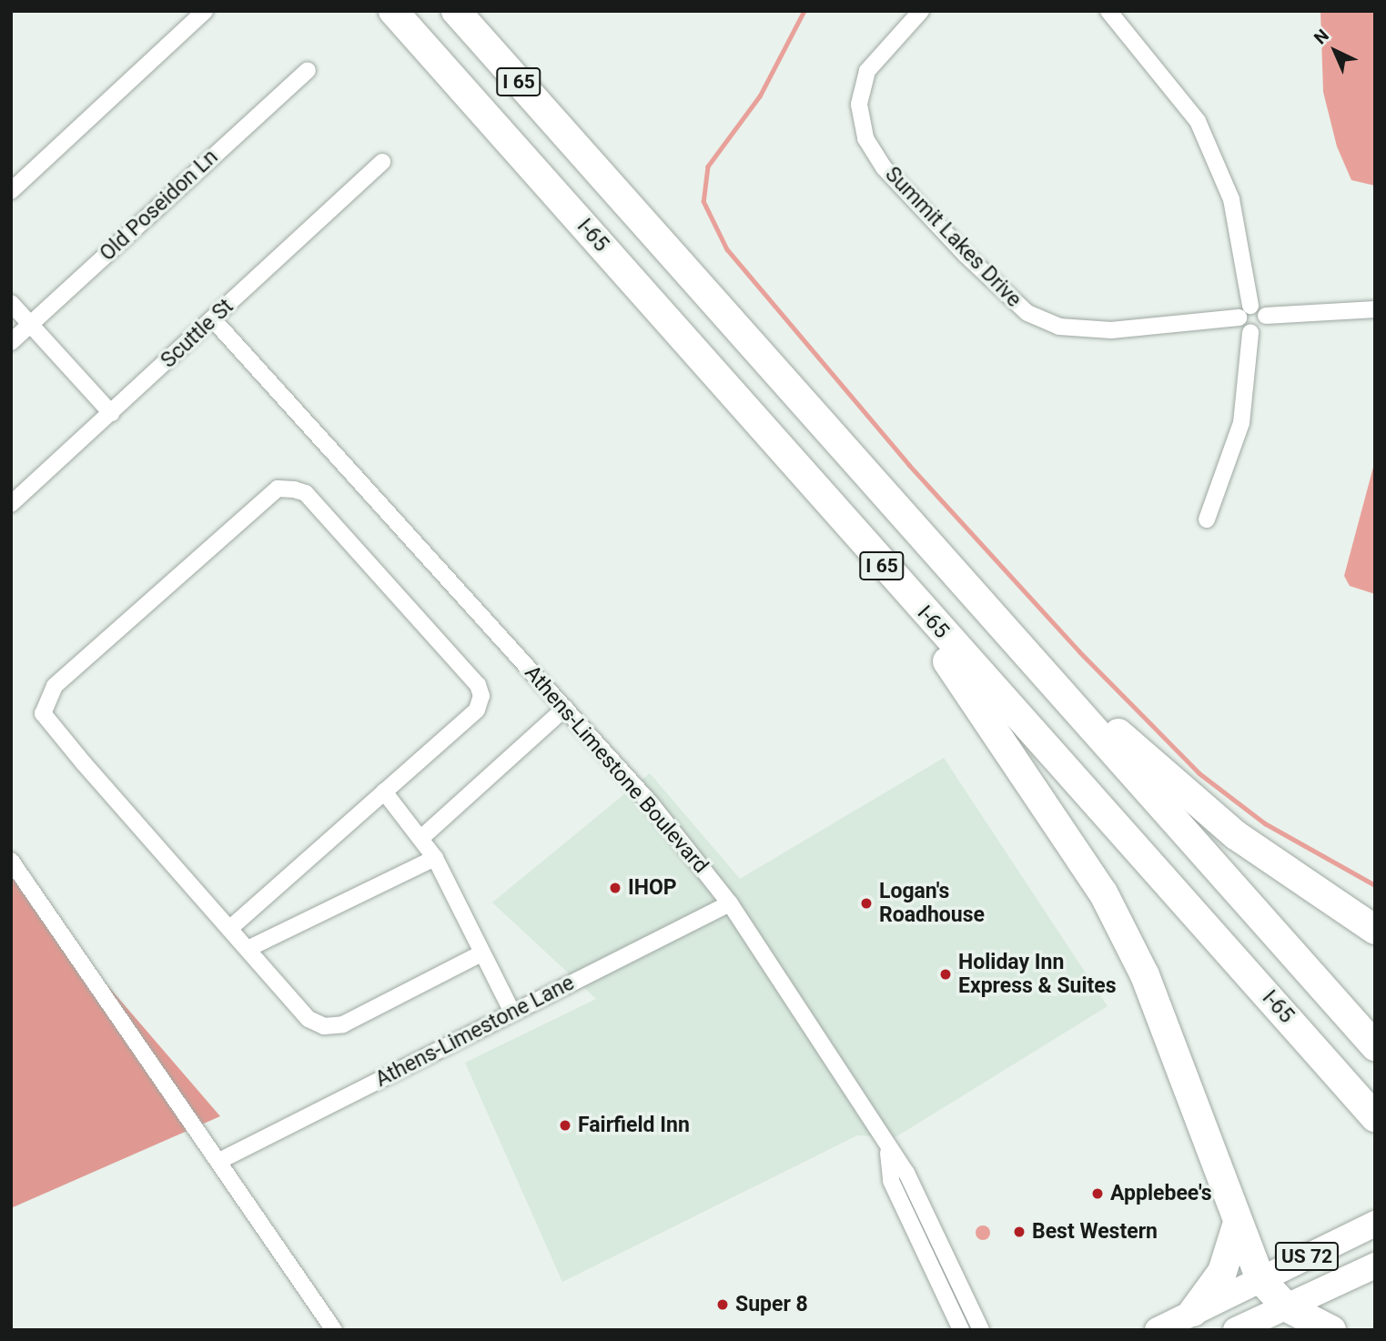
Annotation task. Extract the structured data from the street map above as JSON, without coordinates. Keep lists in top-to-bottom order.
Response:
{
  "streets": {
    "highway": ["I 65", "I-65", "US 72"],
    "street": [
      "Old Poseidon Ln",
      "Summit Lakes Drive",
      "Scuttle St",
      "Athens-Limestone Boulevard",
      "Athens-Limestone Lane"
    ]
  },
  "crossings": [
    ["Scuttle St", "Athens-Limestone Boulevard"],
    ["Athens-Limestone Boulevard", "Athens-Limestone Lane"]
  ],
  "places": [
    "IHOP",
    "Logan's Roadhouse",
    "Holiday Inn Express & Suites",
    "Fairfield Inn",
    "Applebee's",
    "Best Western",
    "Super 8"
  ],
  "north": "top left"
}
